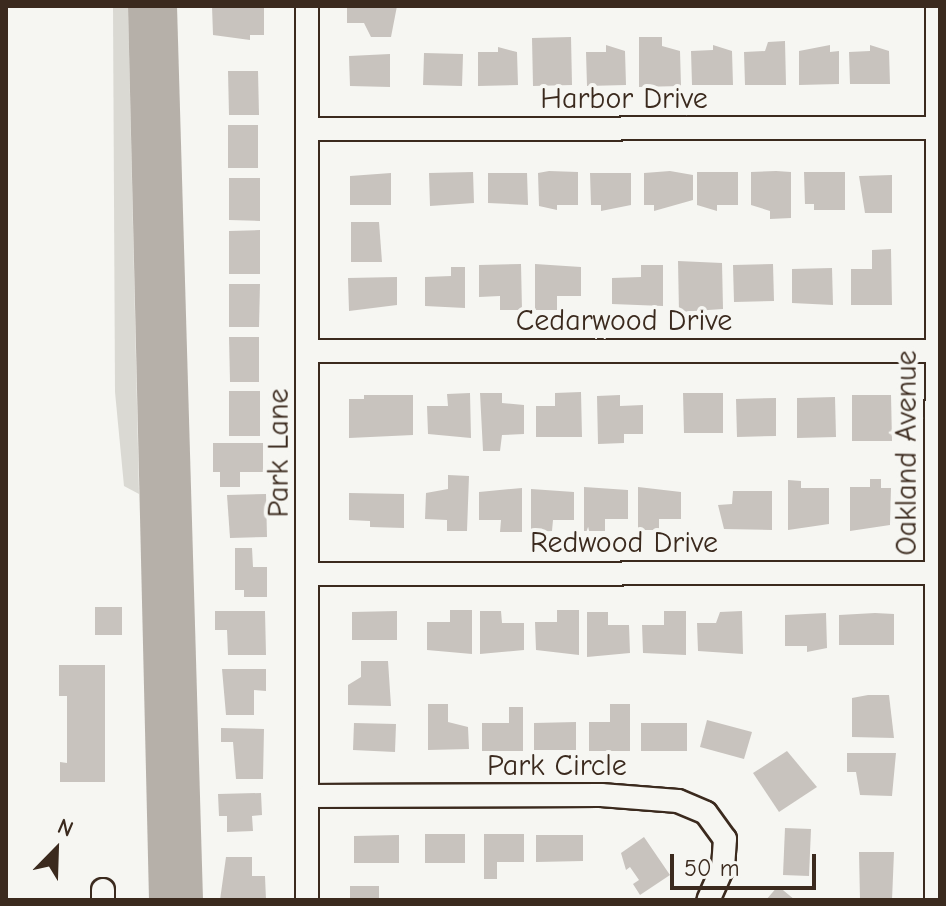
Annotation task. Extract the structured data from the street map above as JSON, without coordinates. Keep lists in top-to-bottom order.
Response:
{
  "streets": {
    "street": [
      "Harbor Drive",
      "Cedarwood Drive",
      "Park Lane",
      "Oakland Avenue",
      "Redwood Drive",
      "Park Circle"
    ]
  },
  "crossings": [
    ["Harbor Drive", "Park Lane"],
    ["Harbor Drive", "Oakland Avenue"],
    ["Cedarwood Drive", "Park Lane"],
    ["Cedarwood Drive", "Oakland Avenue"],
    ["Park Lane", "Redwood Drive"],
    ["Park Lane", "Park Circle"],
    ["Oakland Avenue", "Redwood Drive"]
  ],
  "scale_bar": "50 m",
  "north": "top right"
}
